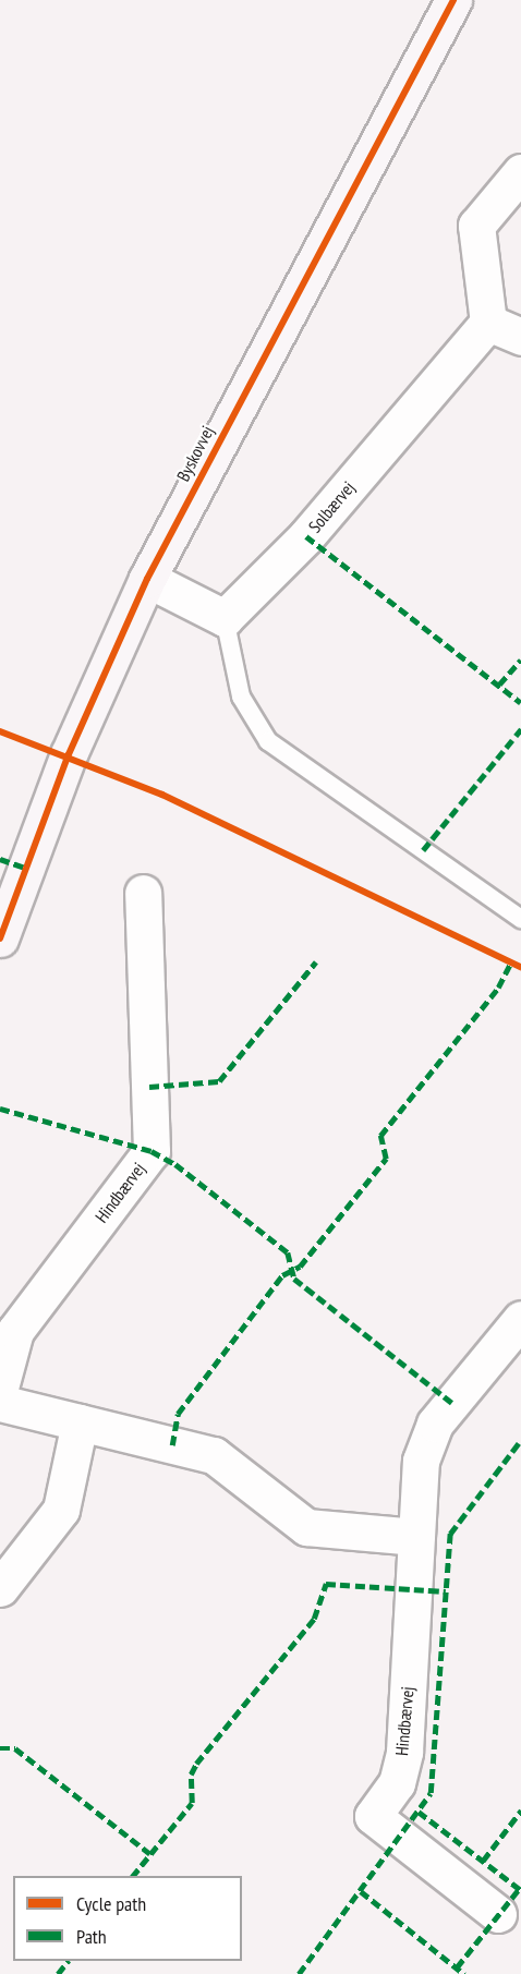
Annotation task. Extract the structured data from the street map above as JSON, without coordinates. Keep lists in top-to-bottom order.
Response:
{
  "streets": {
    "main road": ["Byskovvej"],
    "street": ["Solbærvej", "Hindbærvej"]
  },
  "legend": ["Cycle path", "Path"]
}
